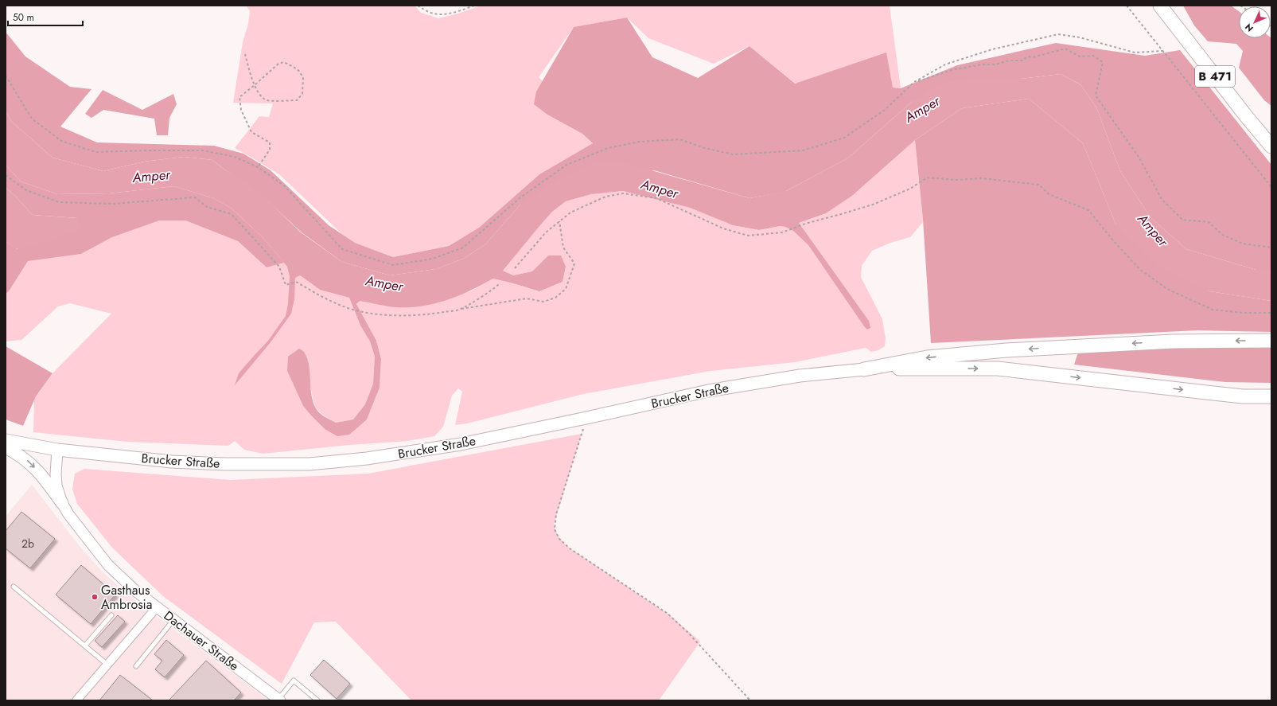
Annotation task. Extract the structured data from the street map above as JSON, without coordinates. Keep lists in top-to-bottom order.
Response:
{
  "streets": {
    "highway": ["B 471"],
    "main road": ["Brucker Straße"],
    "street": ["Dachauer Straße"]
  },
  "crossings": [
    ["Brucker Straße", "Dachauer Straße"]
  ],
  "water": ["Amper"],
  "places": ["Gasthaus Ambrosia"],
  "house_numbers": ["2b"],
  "scale_bar": "50 m",
  "north": "bottom left"
}
